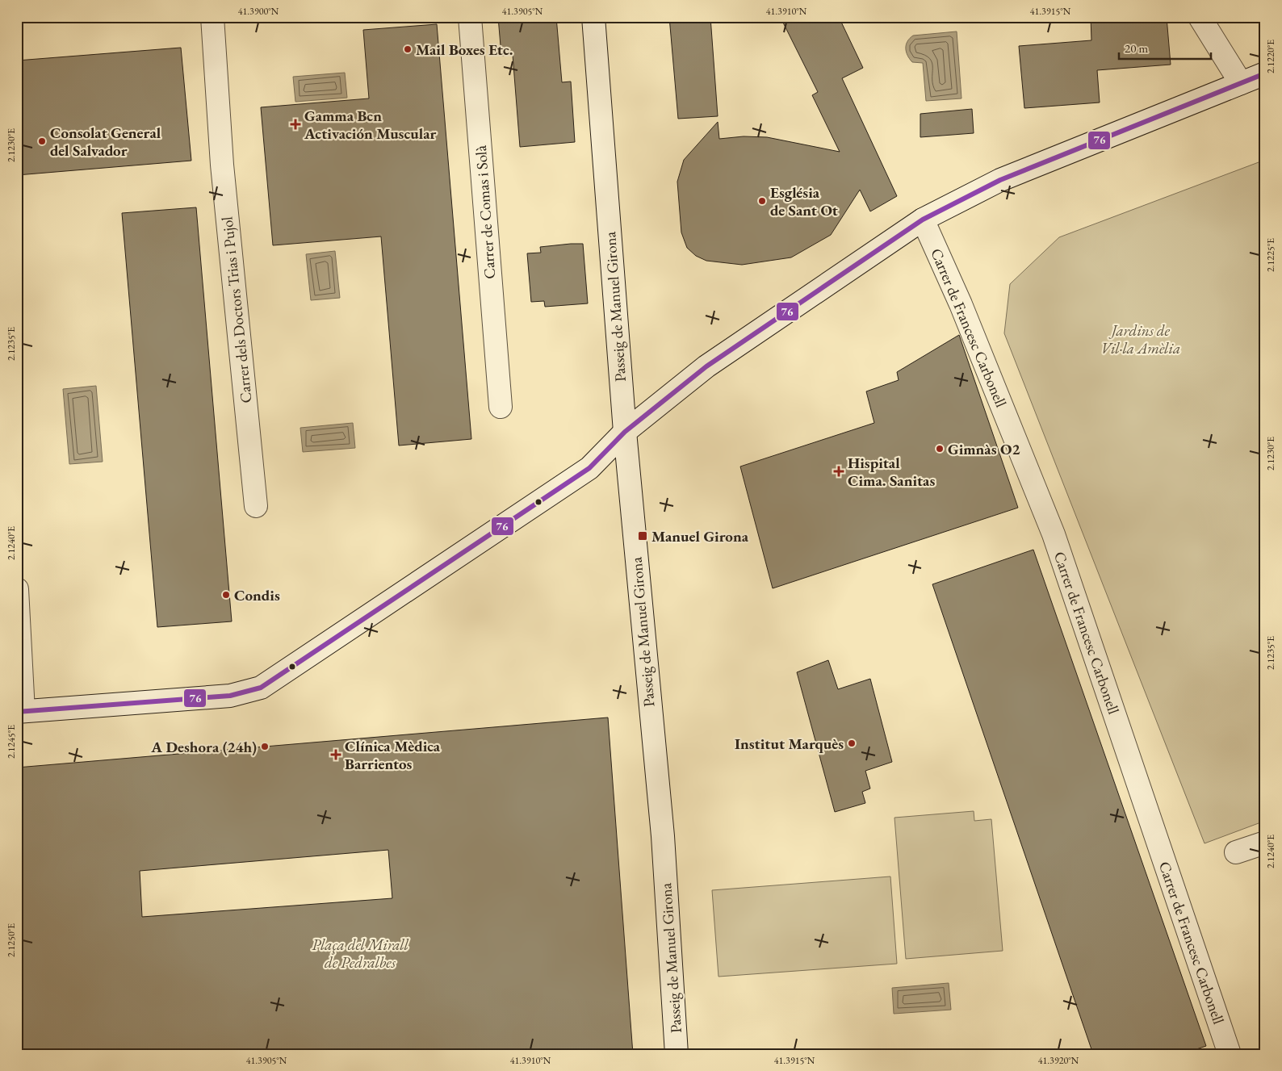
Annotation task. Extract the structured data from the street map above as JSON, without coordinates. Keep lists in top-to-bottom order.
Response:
{
  "streets": {
    "street": [
      "Carrer de Comas i Solà",
      "Passeig de Manuel Girona",
      "Carrer dels Doctors Trias i Pujol",
      "Carrer de Francesc Carbonell"
    ]
  },
  "parks": ["Jardins de Vil·la Amèlia", "Plaça del Mirall de Pedralbes"],
  "places": {
    "other": [
      "Mail Boxes Etc.",
      "Consolat General del Salvador",
      "Església de Sant Ot",
      "Gimnàs O2",
      "Condis",
      "Institut Marquès",
      "A Deshora (24h)"
    ],
    "health": ["Gamma Bcn Activación Muscular", "Hispital Cima. Sanitas", "Clínica Mèdica Barrientos"],
    "transit": ["Manuel Girona"]
  },
  "lines": ["transit line 76"],
  "scale_bar": "20 m",
  "coordinates": [
    "41.3900°N",
    "41.3905°N",
    "41.3910°N",
    "41.3915°N",
    "2.1220°E",
    "2.1230°E",
    "2.1225°E",
    "2.1235°E",
    "2.1240°E",
    "2.1245°E",
    "2.1250°E",
    "41.3920°N"
  ]
}
